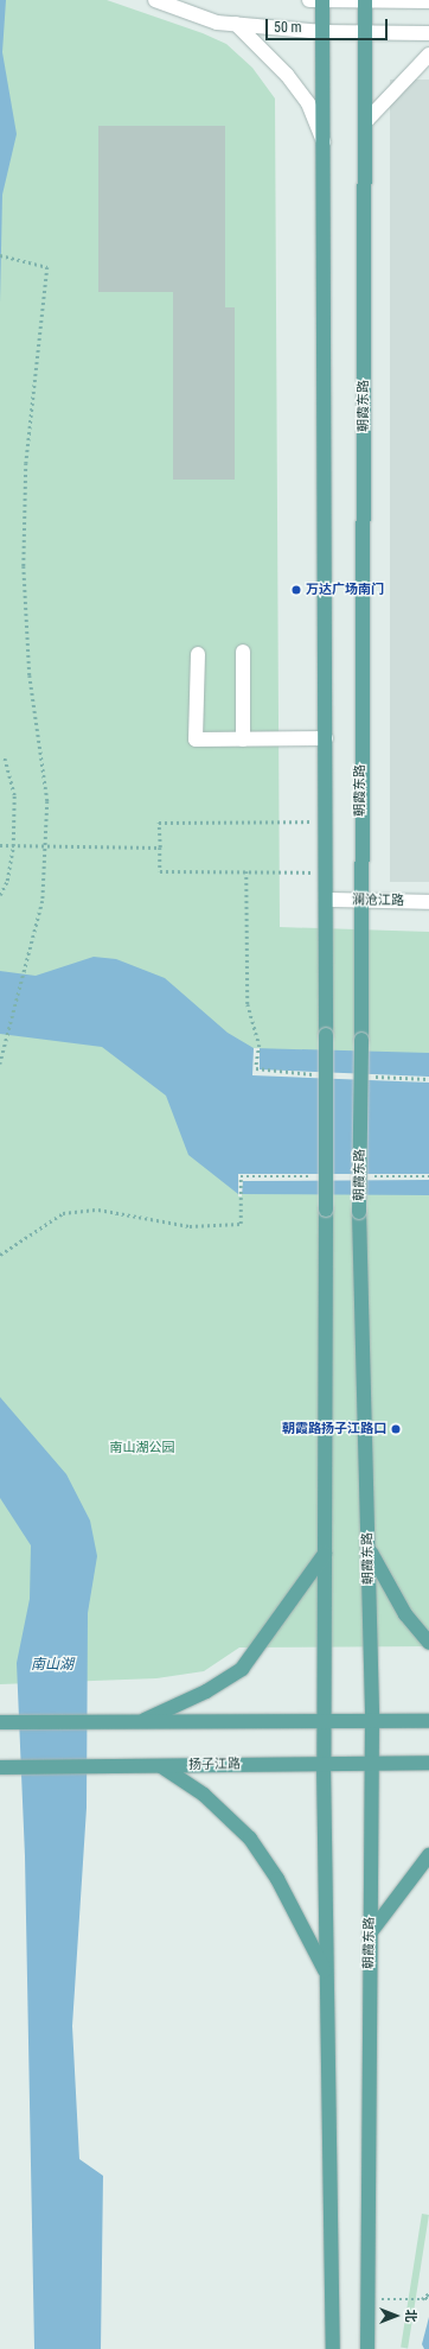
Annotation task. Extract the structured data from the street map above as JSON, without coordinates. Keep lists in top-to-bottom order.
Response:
{
  "streets": {
    "main road": ["朝霞东路", "扬子江路"],
    "street": ["澜沧江路"]
  },
  "crossings": [
    ["朝霞东路", "澜沧江路"],
    ["朝霞东路", "扬子江路"]
  ],
  "water": ["南山湖"],
  "parks": ["南山湖公园"],
  "places": ["万达广场南门", "朝霞路扬子江路口"],
  "scale_bar": "50 m",
  "north": "right"
}
